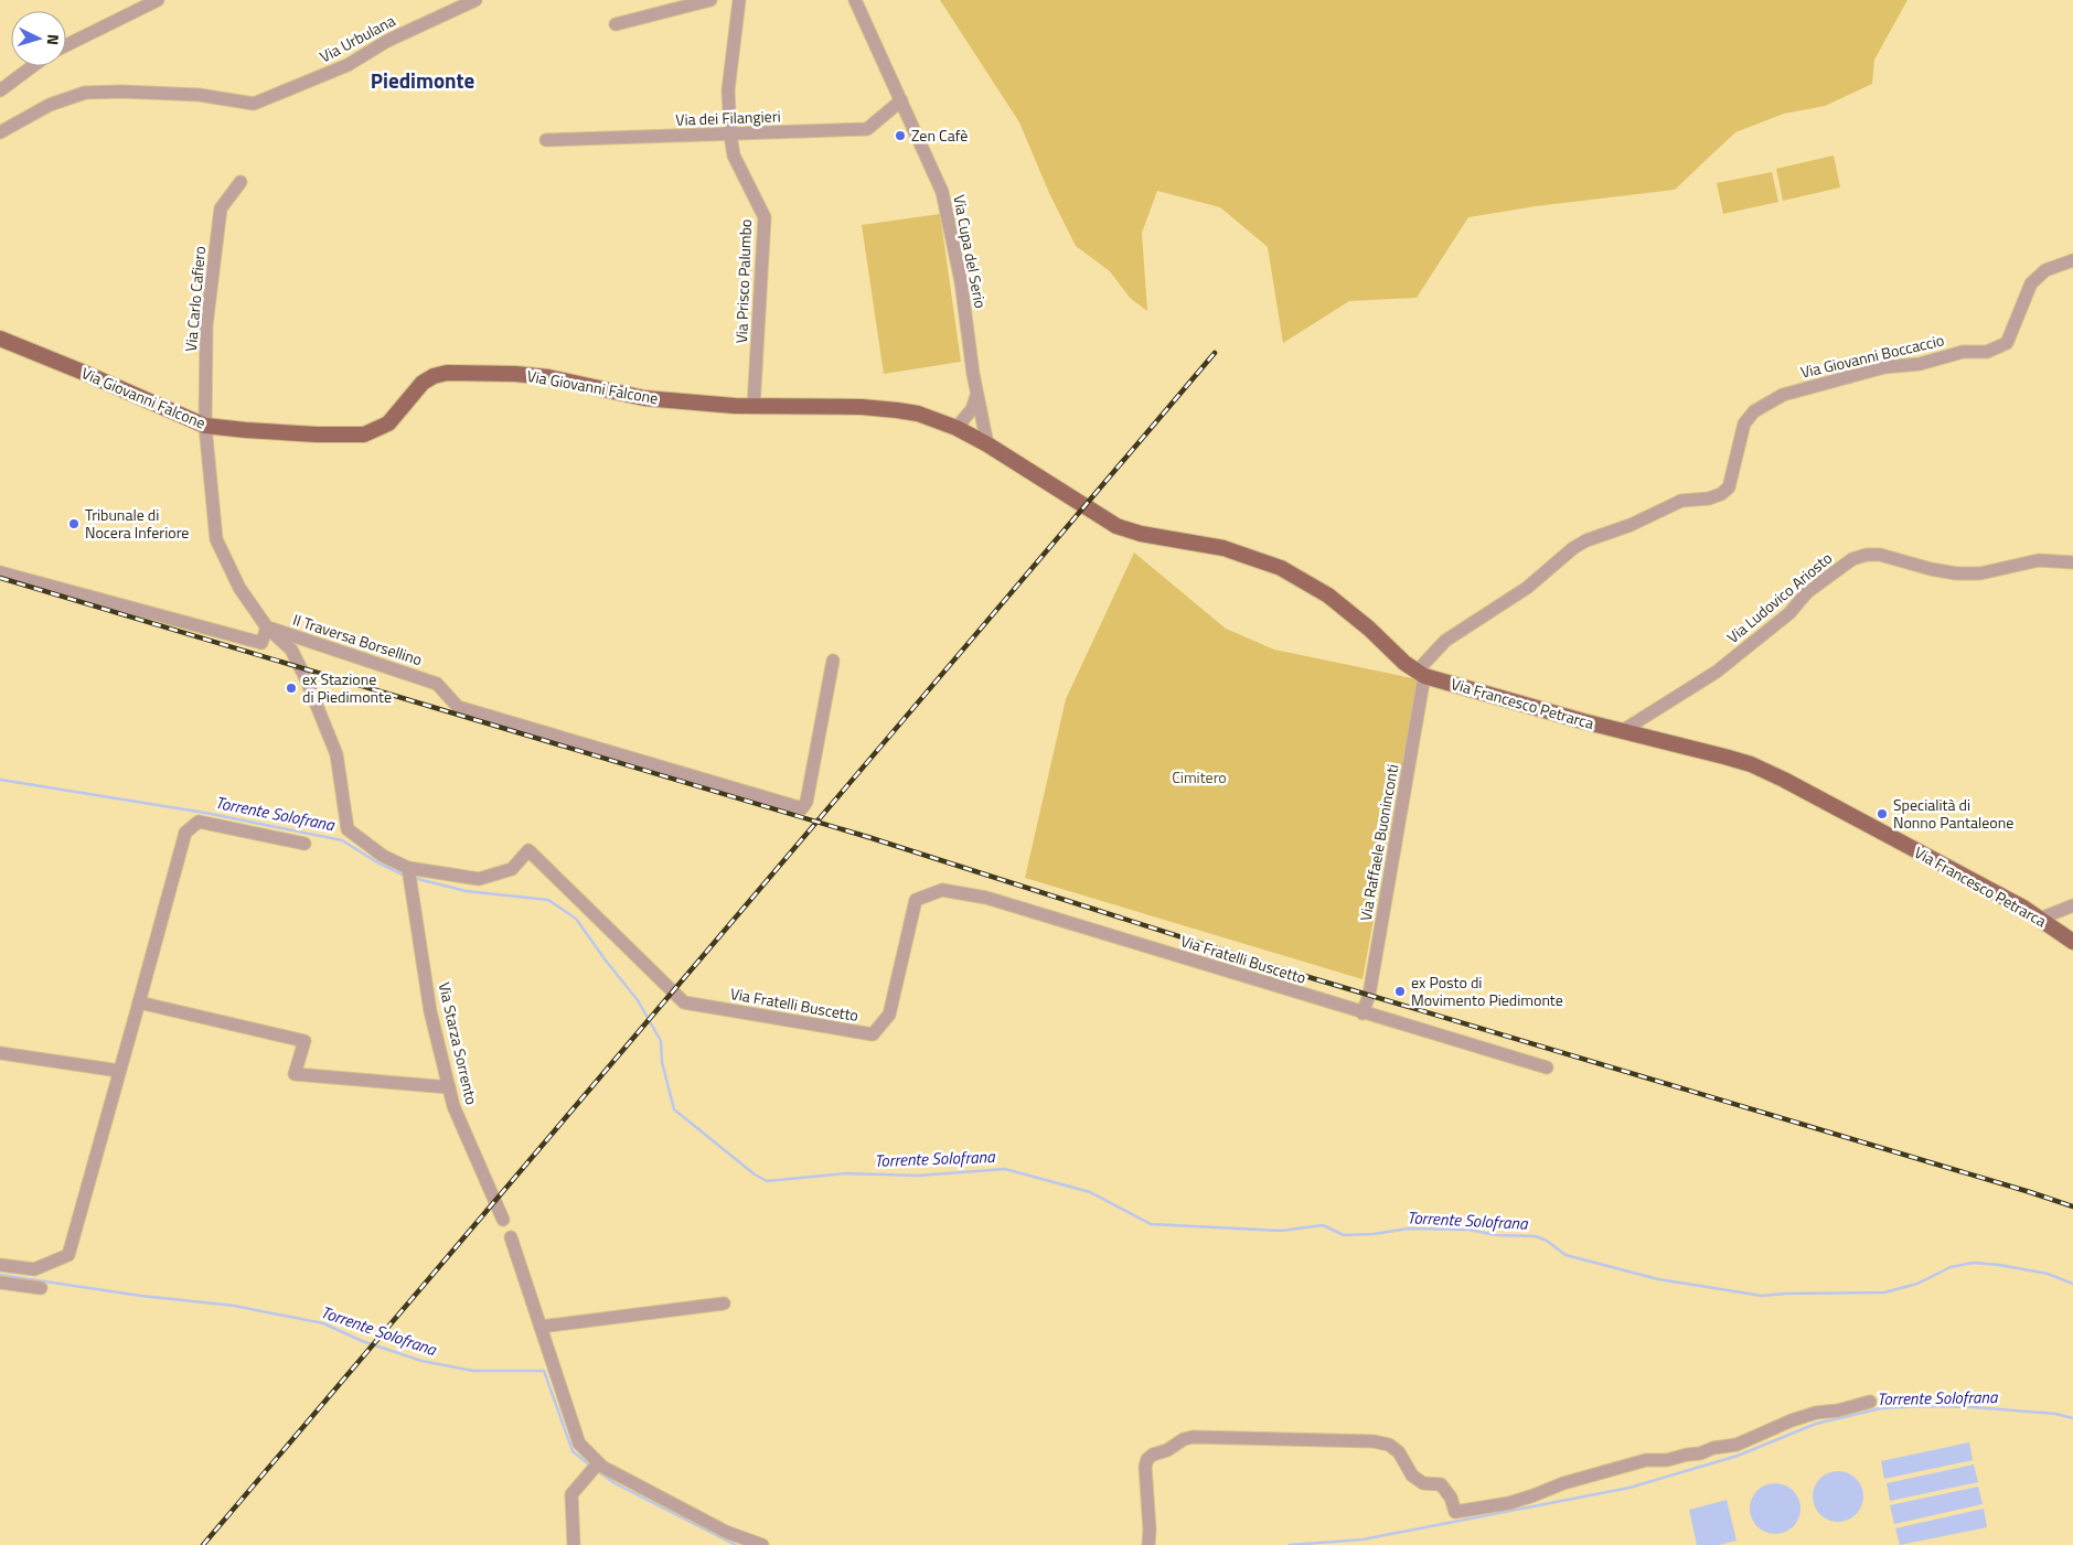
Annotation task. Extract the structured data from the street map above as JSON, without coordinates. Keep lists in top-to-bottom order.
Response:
{
  "streets": {
    "main road": ["Via Giovanni Falcone", "Via Francesco Petrarca"],
    "street": [
      "Via Urbulana",
      "Via dei Filangieri",
      "Via Cupa del Serio",
      "Via Prisco Palumbo",
      "Via Carlo Cafiero",
      "Via Giovanni Boccaccio",
      "Via Ludovico Ariosto",
      "II Traversa Borsellino",
      "Via Raffaele Buoninconti",
      "Via Fratelli Buscetto",
      "Via Starza Sorrento"
    ]
  },
  "crossings": [
    ["Via dei Filangieri", "Via Cupa del Serio"],
    ["Via dei Filangieri", "Via Prisco Palumbo"],
    ["Via Cupa del Serio", "Via Giovanni Falcone"],
    ["Via Cupa del Serio", "Via Francesco Petrarca"],
    ["Via Prisco Palumbo", "Via Giovanni Falcone"],
    ["Via Carlo Cafiero", "Via Giovanni Falcone"],
    ["Via Carlo Cafiero", "II Traversa Borsellino"],
    ["Via Carlo Cafiero", "Via Fratelli Buscetto"],
    ["Via Giovanni Boccaccio", "Via Francesco Petrarca"],
    ["Via Giovanni Boccaccio", "Via Raffaele Buoninconti"],
    ["Via Giovanni Falcone", "Via Francesco Petrarca"],
    ["Via Ludovico Ariosto", "Via Francesco Petrarca"],
    ["II Traversa Borsellino", "Via Fratelli Buscetto"],
    ["Via Francesco Petrarca", "Via Raffaele Buoninconti"],
    ["Via Raffaele Buoninconti", "Via Fratelli Buscetto"],
    ["Via Fratelli Buscetto", "Via Starza Sorrento"]
  ],
  "districts": ["Piedimonte"],
  "water": ["Torrente Solofrana"],
  "parks": ["Cimitero"],
  "places": [
    "Zen Cafè",
    "Tribunale di Nocera Inferiore",
    "ex Stazione di Piedimonte",
    "Specialità di Nonno Pantaleone",
    "ex Posto di Movimento Piedimonte"
  ],
  "north": "right"
}
